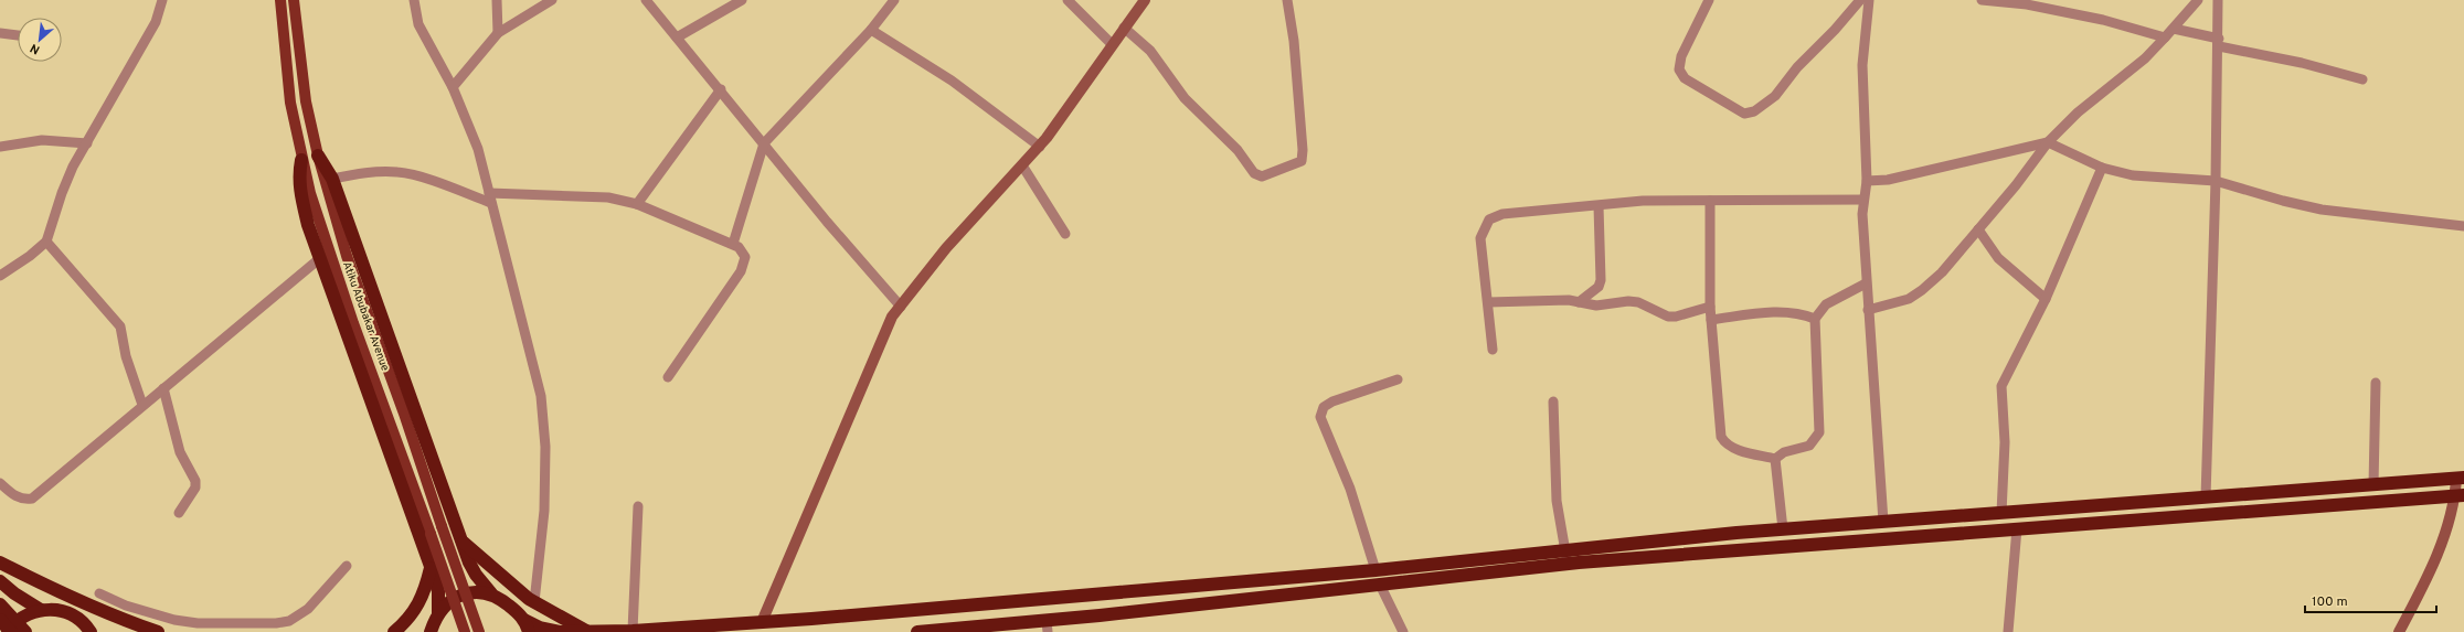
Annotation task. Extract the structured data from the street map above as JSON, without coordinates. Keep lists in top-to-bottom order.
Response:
{
  "streets": {
    "main road": ["Atiku Abubakar Avenue"]
  },
  "scale_bar": "100 m",
  "north": "bottom left"
}
